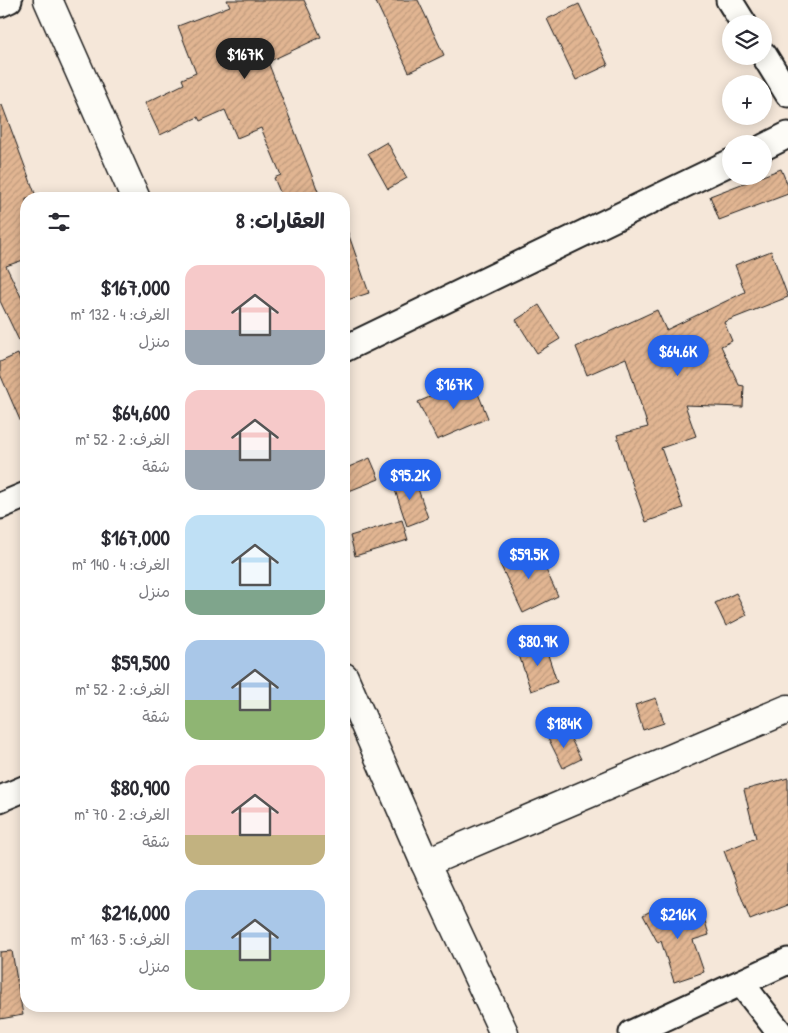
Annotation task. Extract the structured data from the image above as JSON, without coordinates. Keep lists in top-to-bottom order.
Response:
{
  "page": {
    "map_buttons": ["+", "−"],
    "price": [
      "$167K",
      "$64.6K",
      "$167K",
      "$95.2K",
      "$59.5K",
      "$80.9K",
      "$184K",
      "$216K"
    ],
    "heading": "العقارات: 8",
    "list": [
      {
        "name": "$167,000",
        "note": "الغرف: 4 · 132 m² · منزل"
      },
      {
        "name": "$64,600",
        "note": "الغرف: 2 · 52 m² · شقة"
      },
      {
        "name": "$167,000",
        "note": "الغرف: 4 · 140 m² · منزل"
      },
      {
        "name": "$59,500",
        "note": "الغرف: 2 · 52 m² · شقة"
      },
      {
        "name": "$80,900",
        "note": "الغرف: 2 · 70 m² · شقة"
      },
      {
        "name": "$216,000",
        "note": "الغرف: 5 · 163 m² · منزل"
      }
    ]
  }
}
